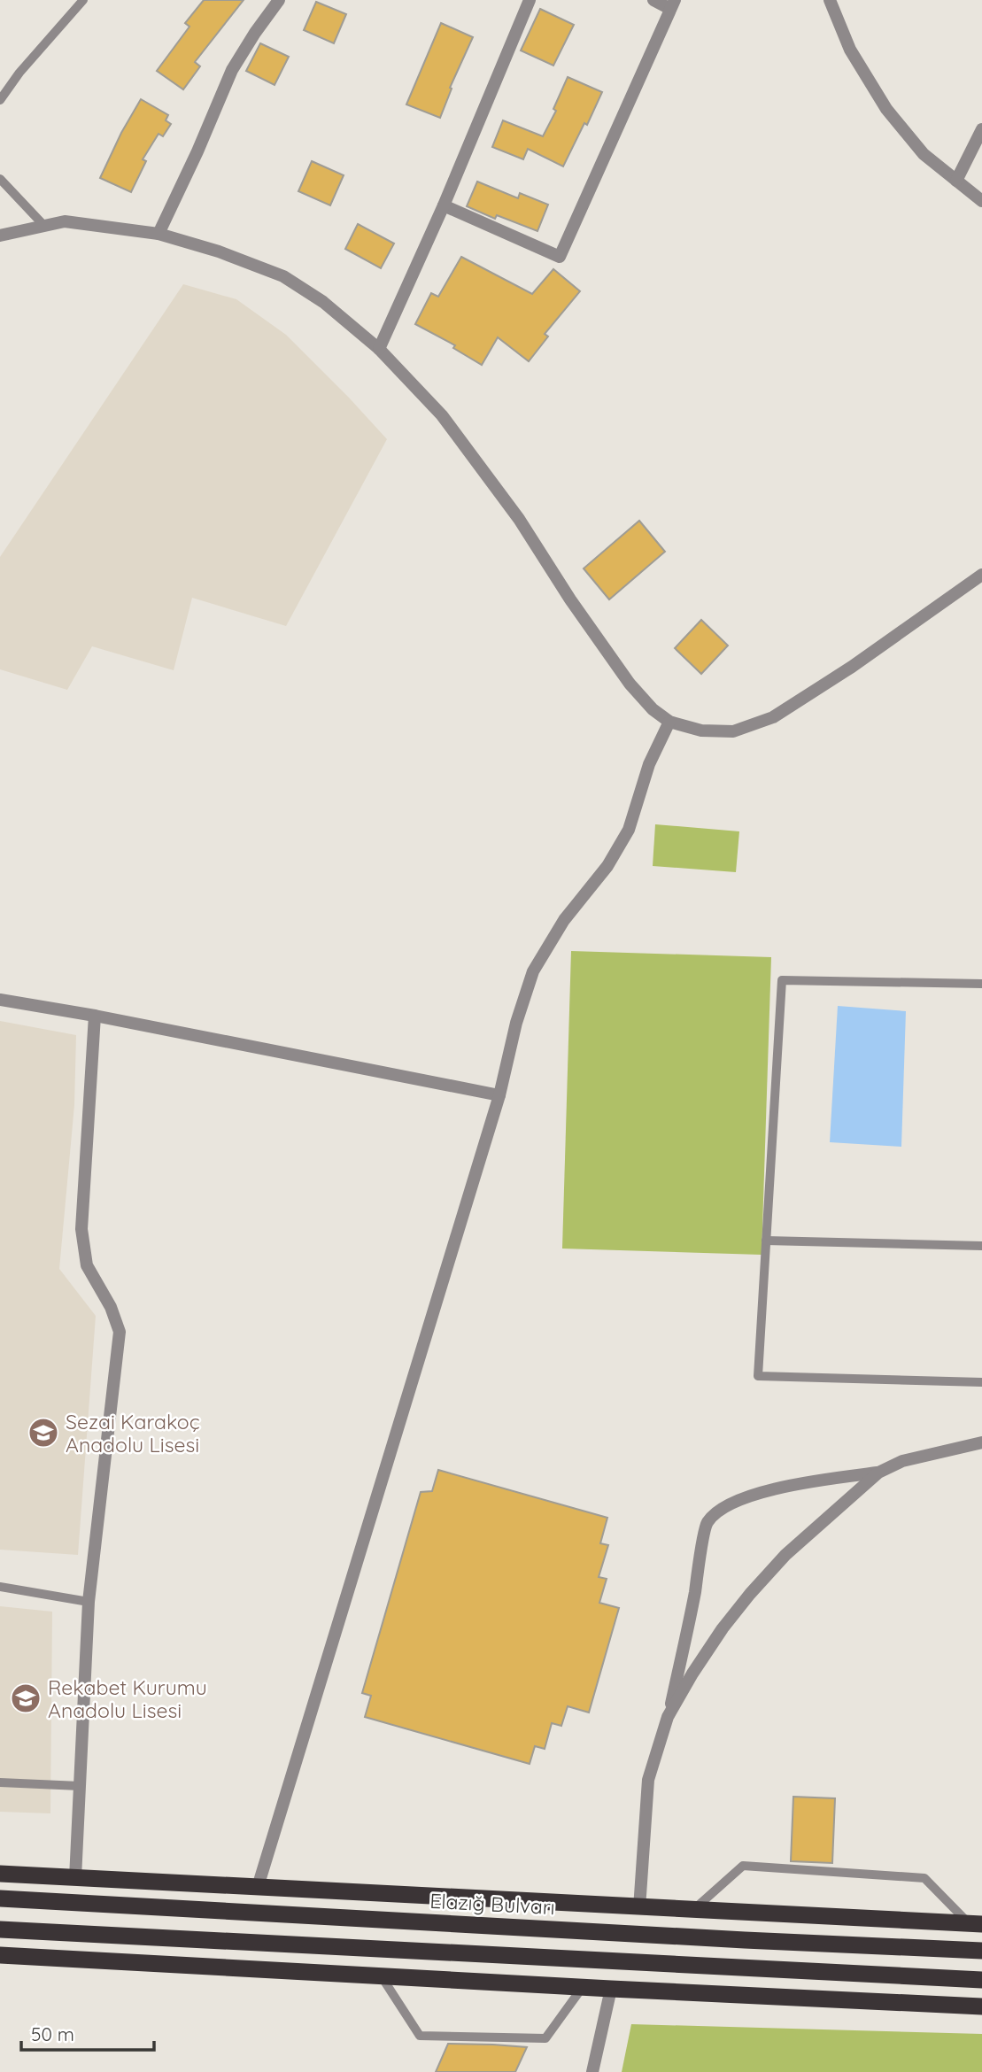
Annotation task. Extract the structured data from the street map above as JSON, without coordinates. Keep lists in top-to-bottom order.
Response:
{
  "streets": {
    "highway": ["Elazığ Bulvarı"]
  },
  "places": {
    "school or university": ["Sezai Karakoç Anadolu Lisesi", "Rekabet Kurumu Anadolu Lisesi"]
  },
  "scale_bar": "50 m"
}
